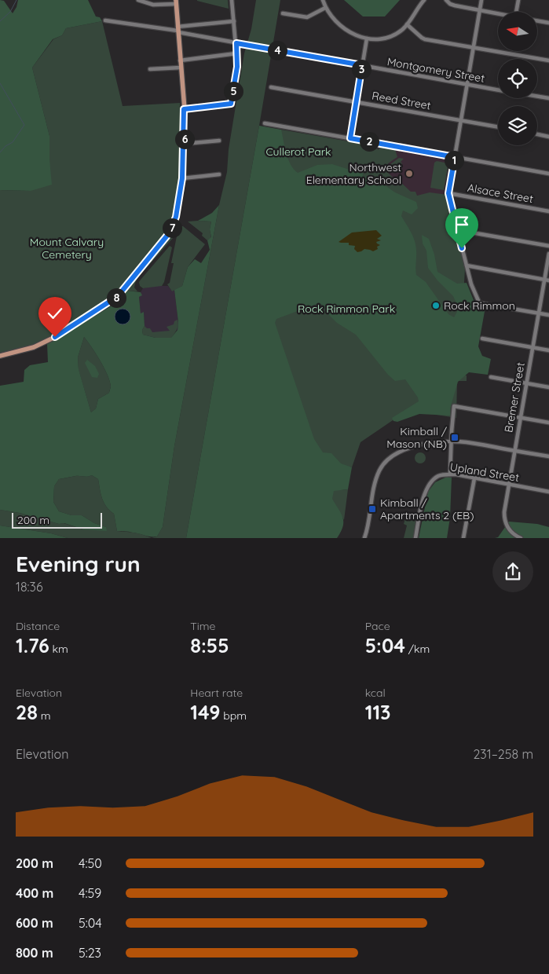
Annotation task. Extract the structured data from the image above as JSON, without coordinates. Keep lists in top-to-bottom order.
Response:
{
  "streets": {
    "street": [
      "Montgomery Street",
      "Reed Street",
      "Alsace Street",
      "Bremer Street",
      "Upland Street"
    ]
  },
  "crossings": [
    ["Bremer Street", "Upland Street"]
  ],
  "parks": ["Cullerot Park", "Mount Calvary Cemetery", "Rock Rimmon Park"],
  "places": {
    "other": ["Northwest Elementary School", "Rock Rimmon"],
    "transit": ["Kimball / Mason (NB)", "Kimball / Apartments 2 (EB)"]
  },
  "scale_bar": "200 m",
  "north": "left",
  "page": {
    "pins": [
      "4",
      "3",
      "5",
      "6",
      "2",
      "1",
      "7",
      "8"
    ],
    "scale": "200 m",
    "heading": ["Evening run", "18:36"],
    "stats": [
      ["Distance", "1.76 km"],
      ["Time", "8:55"],
      ["Pace", "5:04 /km"],
      ["Elevation", "28 m"],
      ["Heart rate", "149 bpm"],
      ["kcal", "113"]
    ],
    "chart": ["Elevation", "231–258 m"],
    "list": [
      {
        "name": "200 m",
        "note": "4:50"
      },
      {
        "name": "400 m",
        "note": "4:59"
      },
      {
        "name": "600 m",
        "note": "5:04"
      },
      {
        "name": "800 m",
        "note": "5:23"
      }
    ]
  }
}
